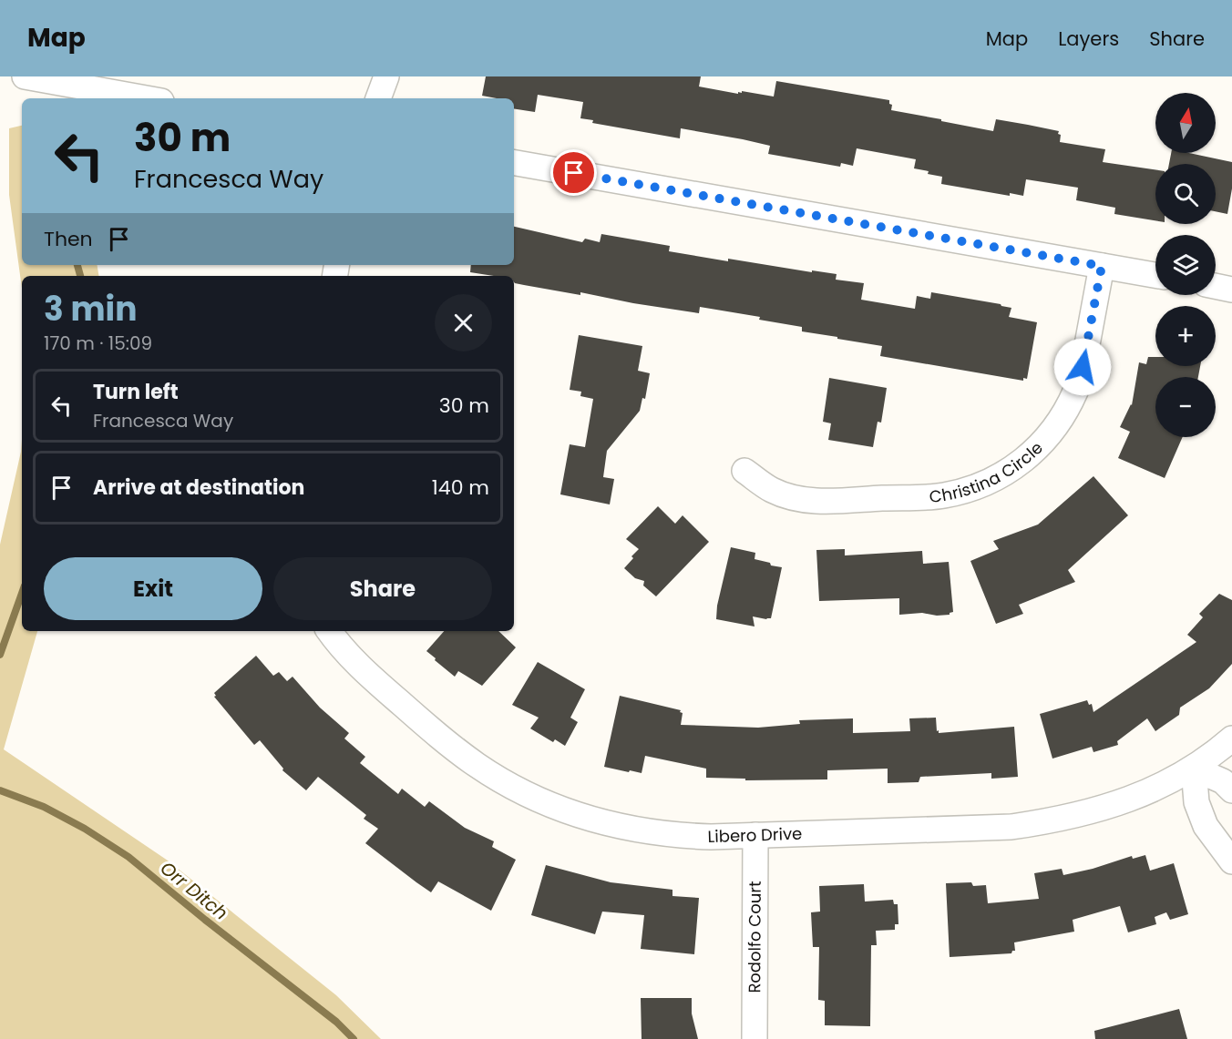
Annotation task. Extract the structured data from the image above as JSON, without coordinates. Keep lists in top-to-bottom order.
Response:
{
  "streets": {
    "street": ["Christina Circle", "Libero Drive", "Rodolfo Court"]
  },
  "crossings": [
    ["Libero Drive", "Rodolfo Court"]
  ],
  "water": ["Orr Ditch"],
  "north": "top",
  "page": {
    "header": "Map",
    "nav": ["Map", "Layers", "Share"],
    "map_buttons": ["+", "−"],
    "turn": ["30 m", "Francesca Way"],
    "then": "Then",
    "heading": ["3 min", "170 m · 15:09"],
    "list": [
      {
        "name": "Turn left",
        "note": "Francesca Way",
        "value": "30 m"
      },
      {
        "name": "Arrive at destination",
        "value": "140 m"
      }
    ],
    "buttons": ["Exit", "Share"]
  }
}
